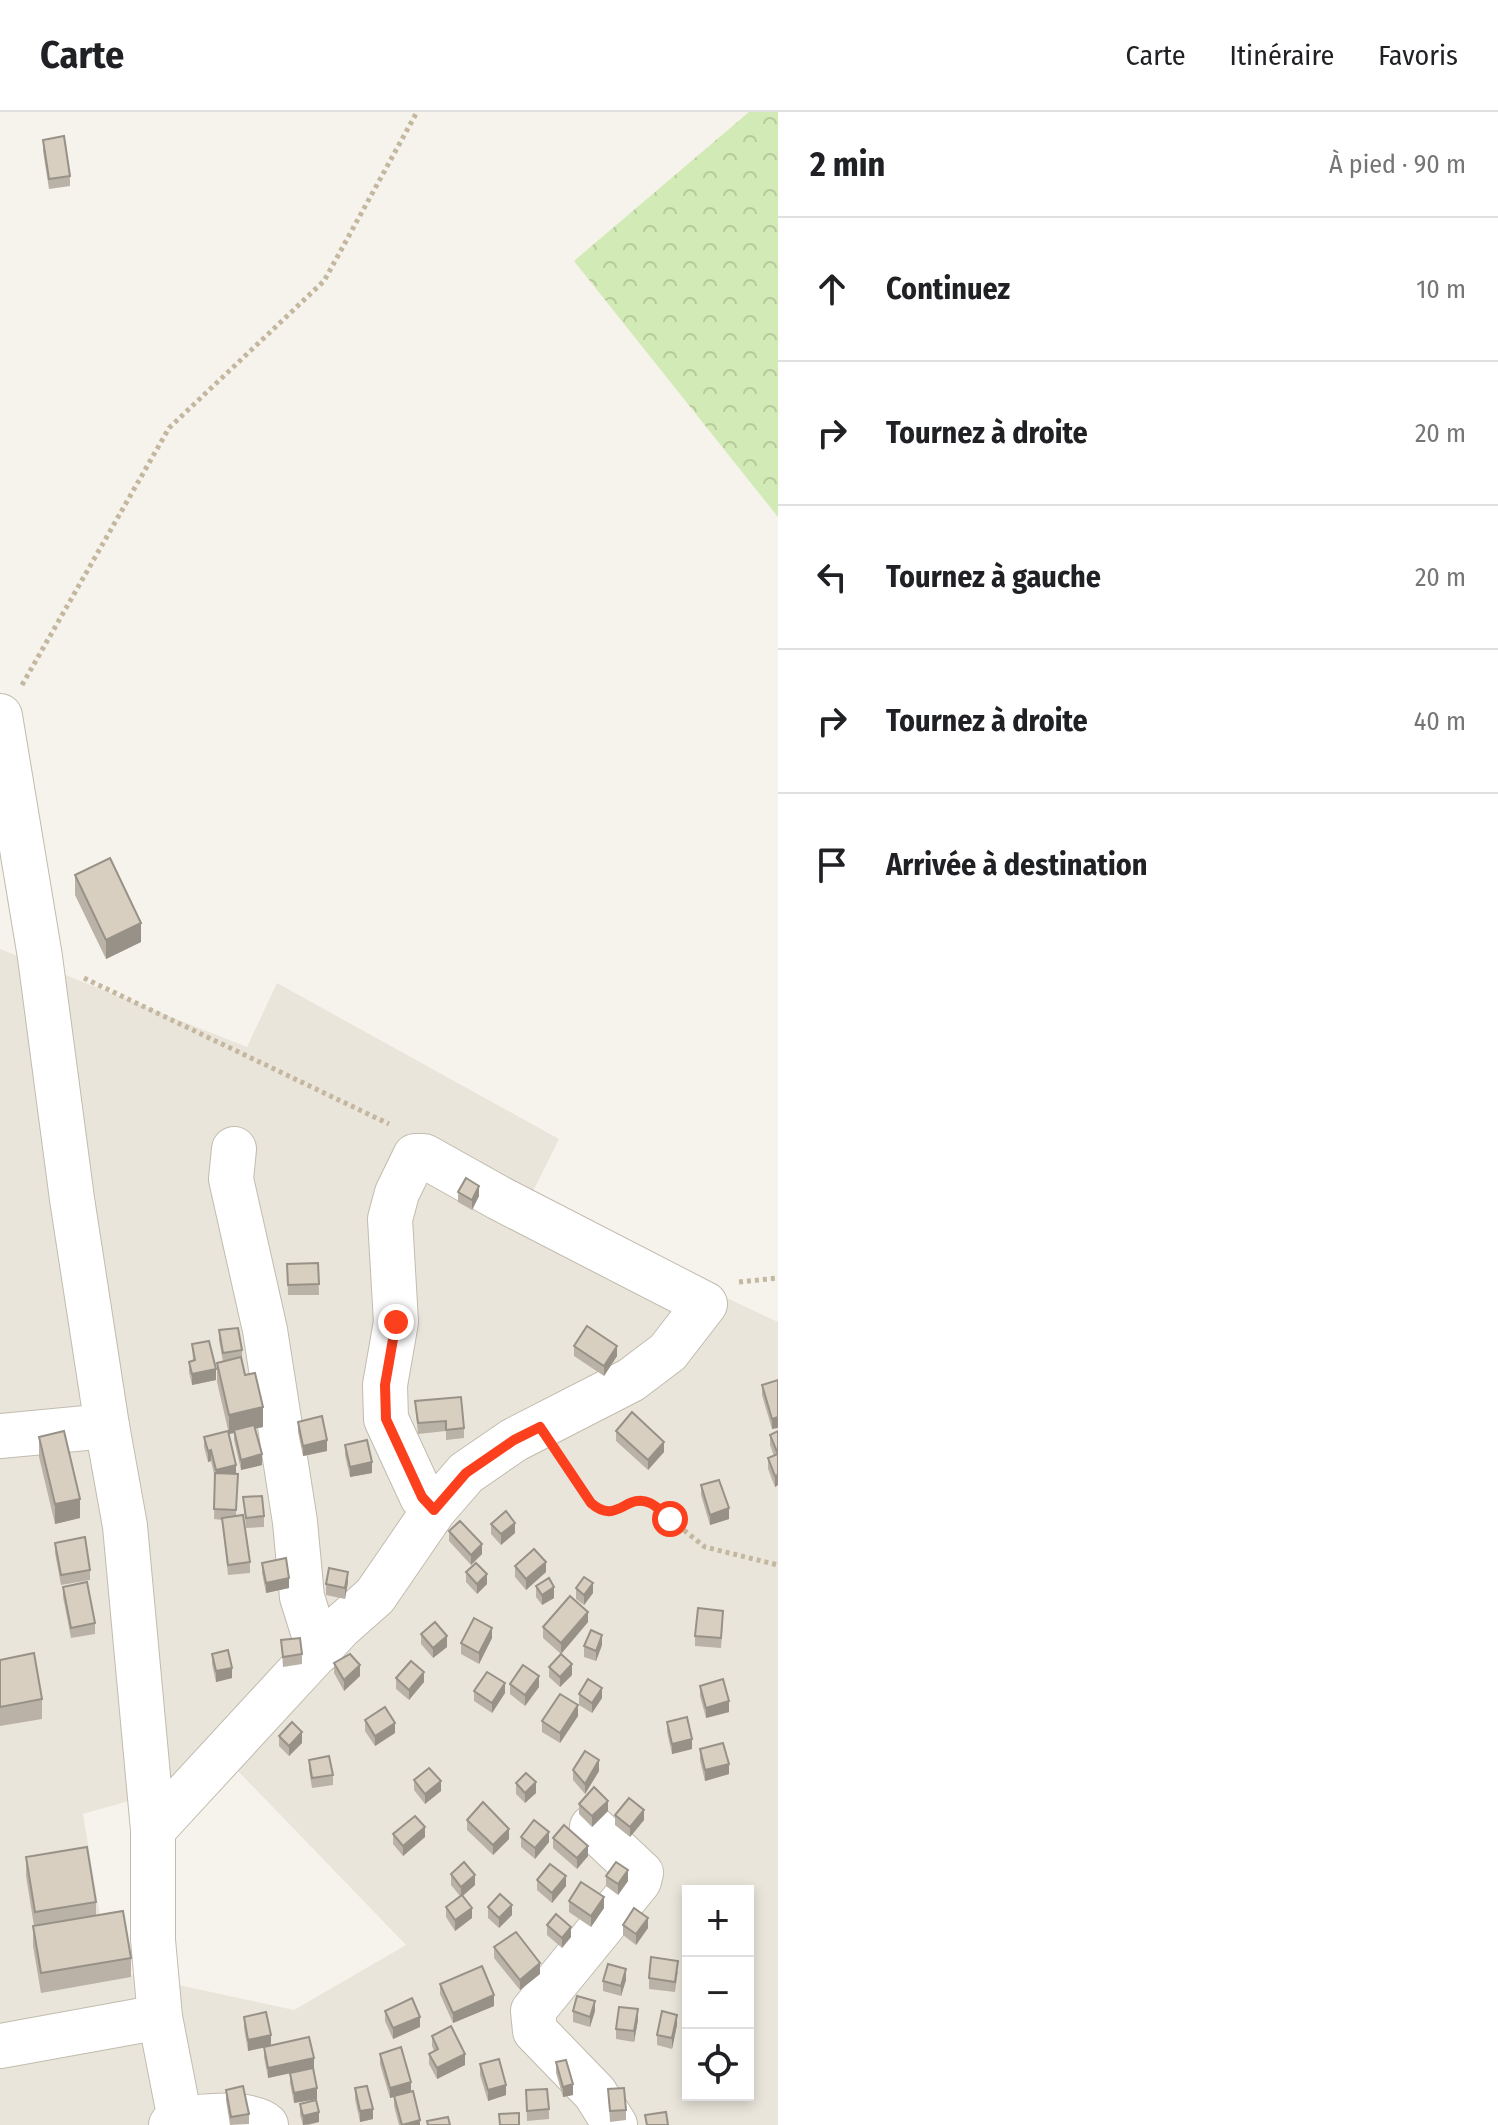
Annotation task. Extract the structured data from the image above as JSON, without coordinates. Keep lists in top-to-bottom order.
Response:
{
  "page": {
    "header": "Carte",
    "nav": ["Carte", "Itinéraire", "Favoris"],
    "heading": ["2 min", "À pied · 90 m"],
    "list": [
      ["Continuez", "10 m"],
      ["Tournez à droite", "20 m"],
      ["Tournez à gauche", "20 m"],
      ["Tournez à droite", "40 m"],
      "Arrivée à destination"
    ],
    "map_buttons": ["+", "−"]
  }
}
